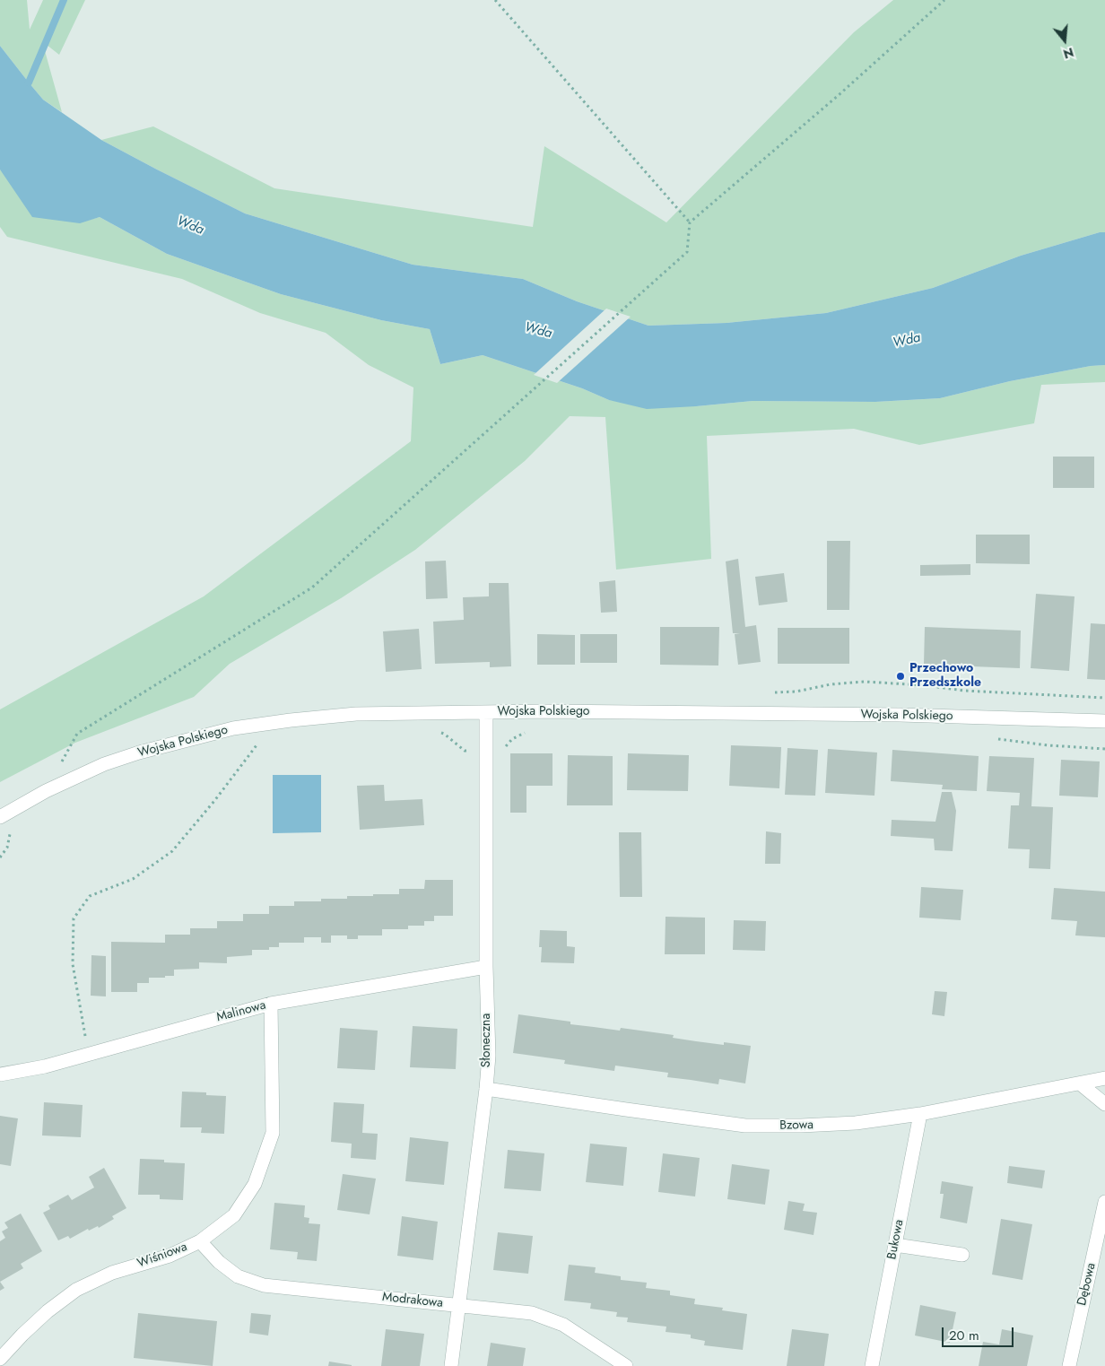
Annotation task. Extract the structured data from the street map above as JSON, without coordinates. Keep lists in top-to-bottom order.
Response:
{
  "streets": {
    "street": [
      "Wojska Polskiego",
      "Malinowa",
      "Słoneczna",
      "Bzowa",
      "Bukowa",
      "Wiśniowa",
      "Dębowa",
      "Modrakowa"
    ]
  },
  "crossings": [
    ["Wojska Polskiego", "Słoneczna"],
    ["Malinowa", "Słoneczna"],
    ["Malinowa", "Wiśniowa"],
    ["Słoneczna", "Bzowa"],
    ["Słoneczna", "Modrakowa"],
    ["Bzowa", "Bukowa"],
    ["Wiśniowa", "Modrakowa"]
  ],
  "water": ["Wda"],
  "places": ["Przechowo Przedszkole"],
  "scale_bar": "20 m",
  "north": "bottom"
}
